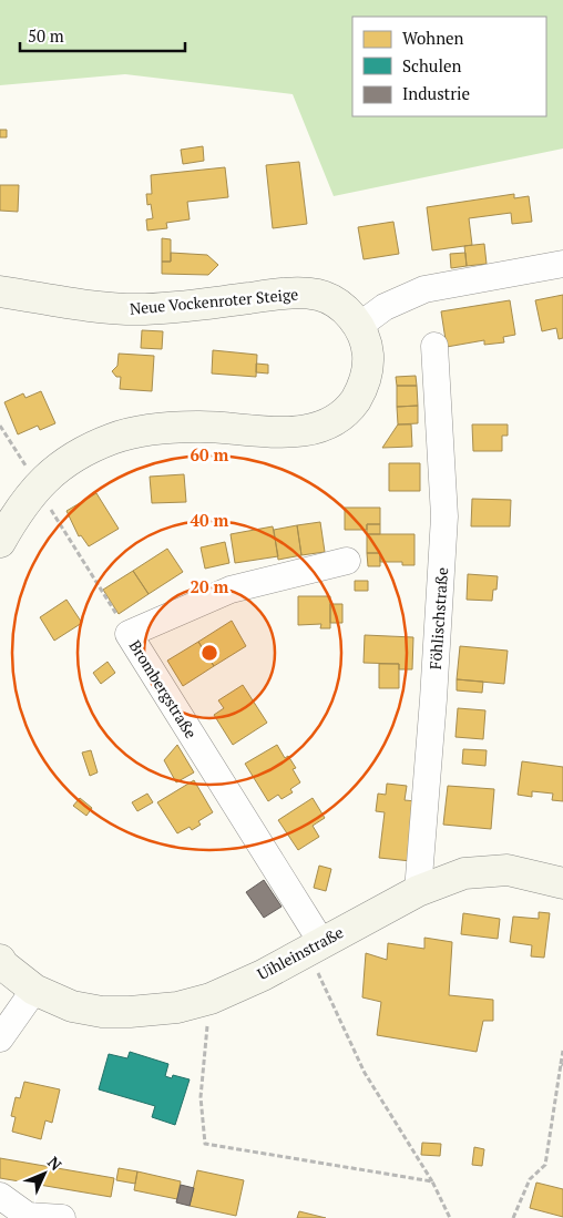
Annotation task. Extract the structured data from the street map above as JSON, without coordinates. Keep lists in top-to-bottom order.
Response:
{
  "streets": {
    "main road": ["Neue Vockenroter Steige", "Uihleinstraße"],
    "street": ["Föhlischstraße", "Brombergstraße"]
  },
  "crossings": [
    ["Föhlischstraße", "Uihleinstraße"],
    ["Brombergstraße", "Uihleinstraße"]
  ],
  "legend": ["Wohnen", "Schulen", "Industrie"],
  "scale_bar": "50 m",
  "north": "top right",
  "rings": ["60 m", "40 m", "20 m"]
}
